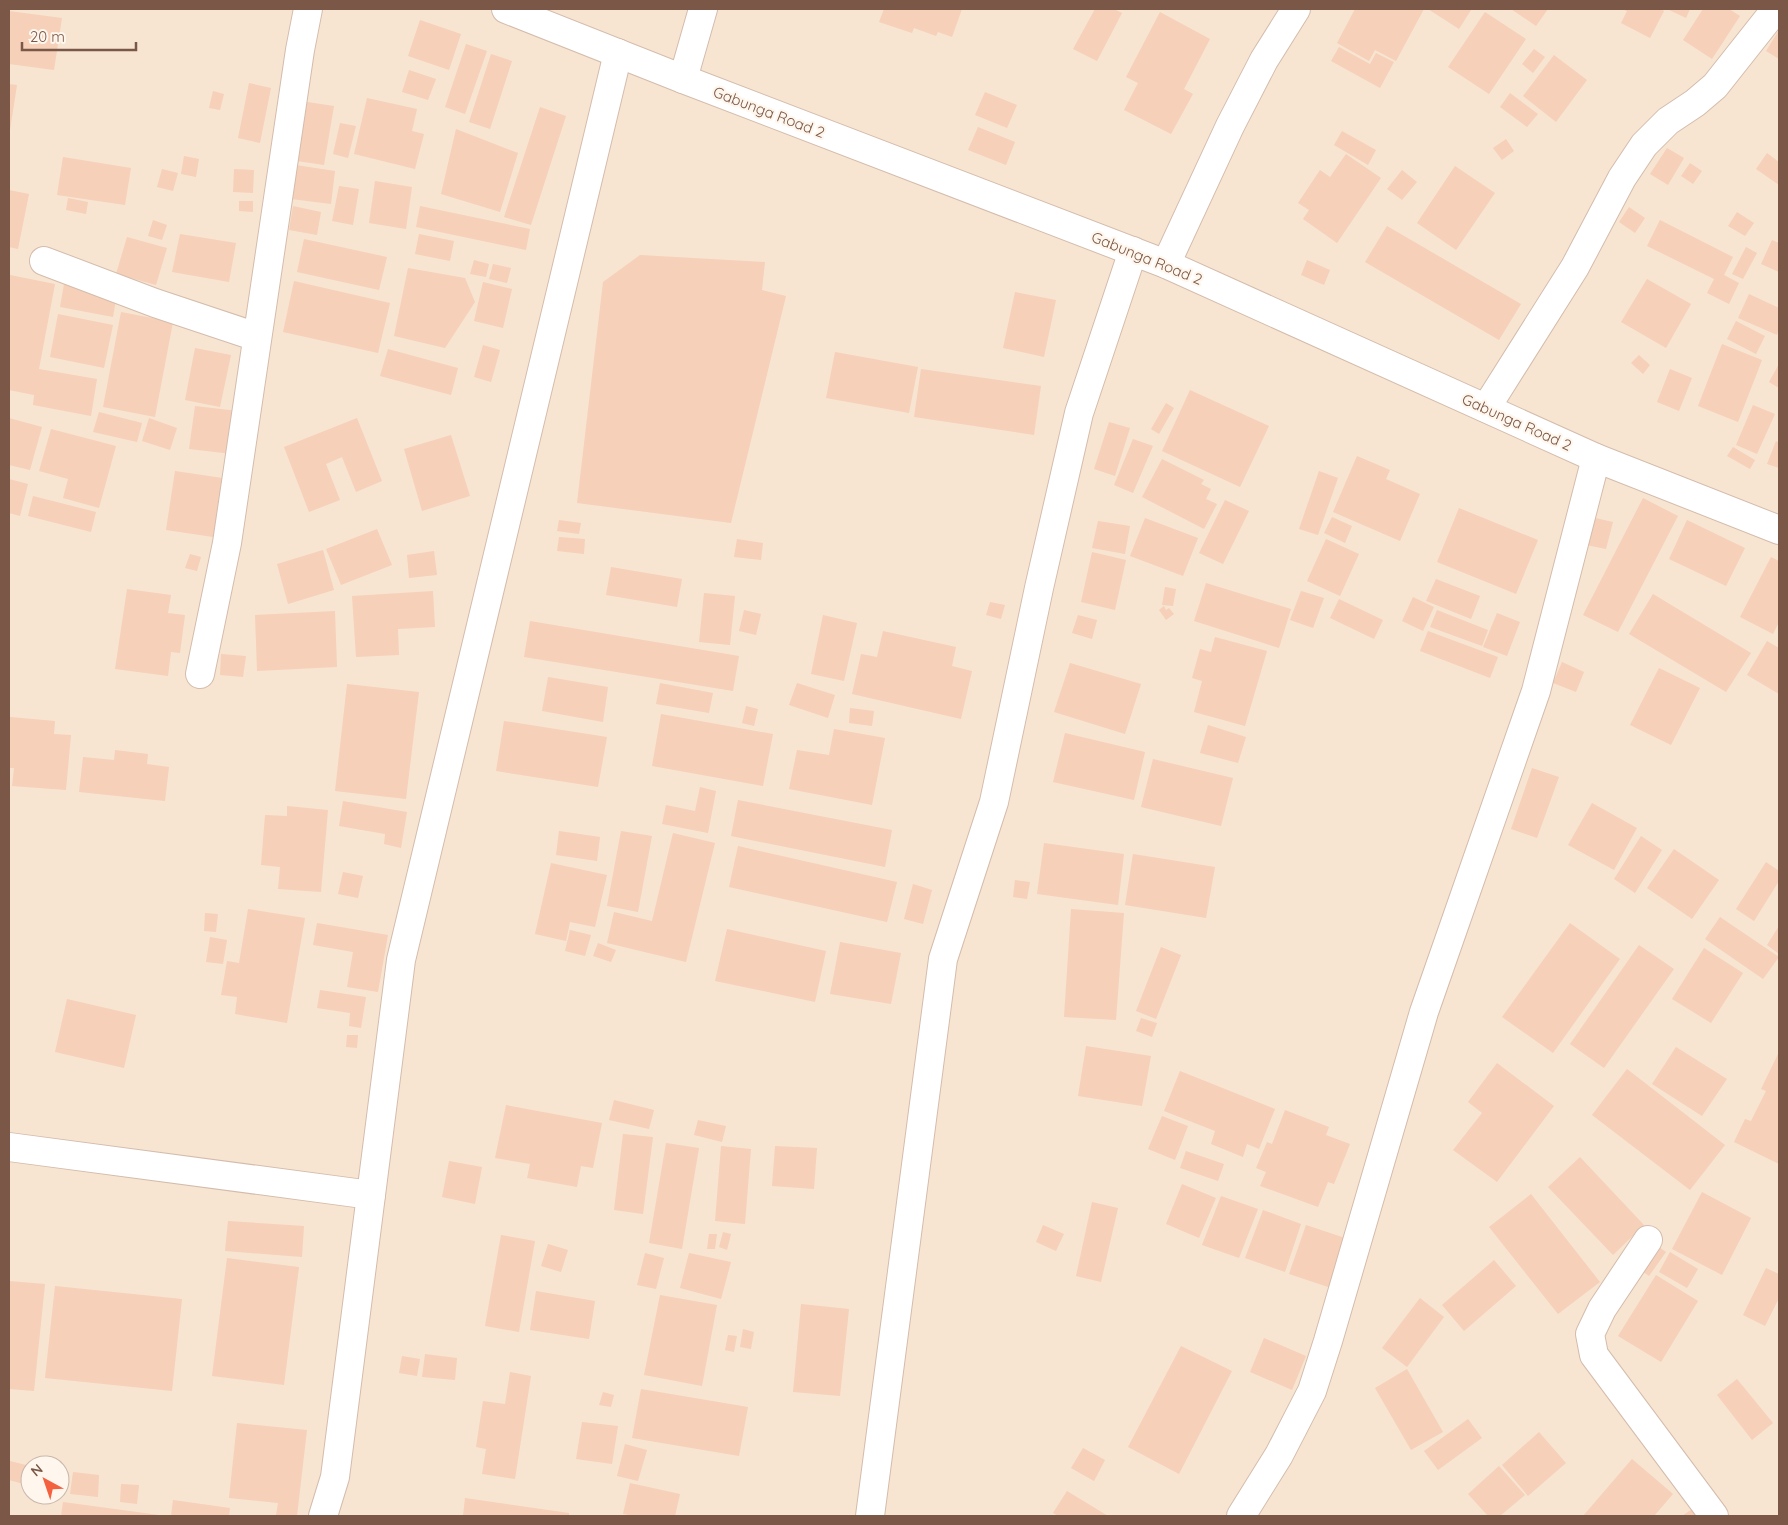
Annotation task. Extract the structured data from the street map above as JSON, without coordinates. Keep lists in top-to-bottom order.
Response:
{
  "streets": {
    "street": ["Gabunga Road 2"]
  },
  "scale_bar": "20 m",
  "north": "top left"
}
